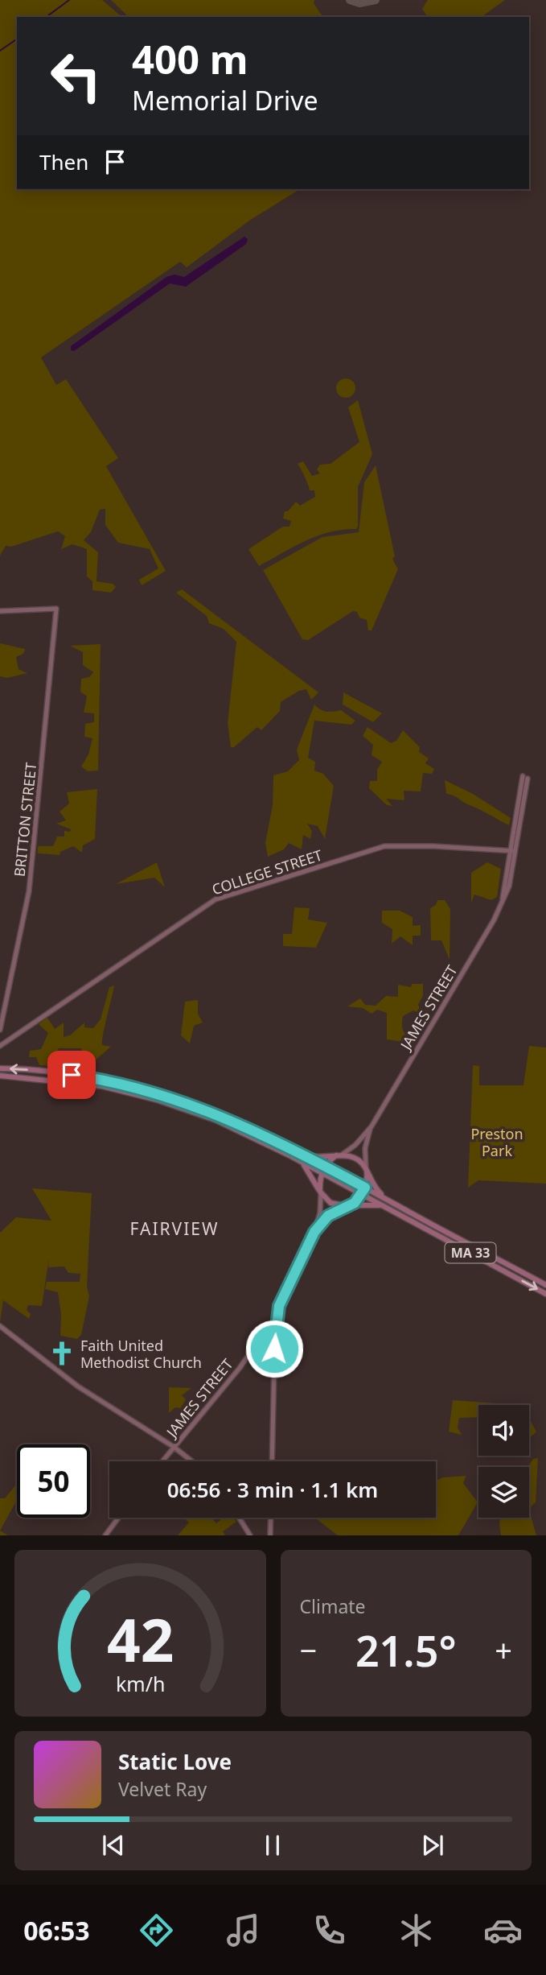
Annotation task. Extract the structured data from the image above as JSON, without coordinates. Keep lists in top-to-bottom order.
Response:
{
  "streets": {
    "main road": [
      "BRITTON STREET",
      "COLLEGE STREET",
      "JAMES STREET",
      "MA 33"
    ]
  },
  "crossings": [
    ["COLLEGE STREET", "JAMES STREET"]
  ],
  "districts": ["FAIRVIEW"],
  "parks": ["Preston Park"],
  "places": {
    "church": ["Faith United Methodist Church"]
  },
  "page": {
    "turn": ["400 m", "Memorial Drive"],
    "then": "Then",
    "limit": "50",
    "trip": "06:56 · 3 min · 1.1 km",
    "tile": "Climate",
    "heat": ["−", "21.5°", "+"],
    "song": ["Static Love", "Velvet Ray"],
    "tabs": "06:53",
    "gauge": ["42", "km/h"]
  }
}
